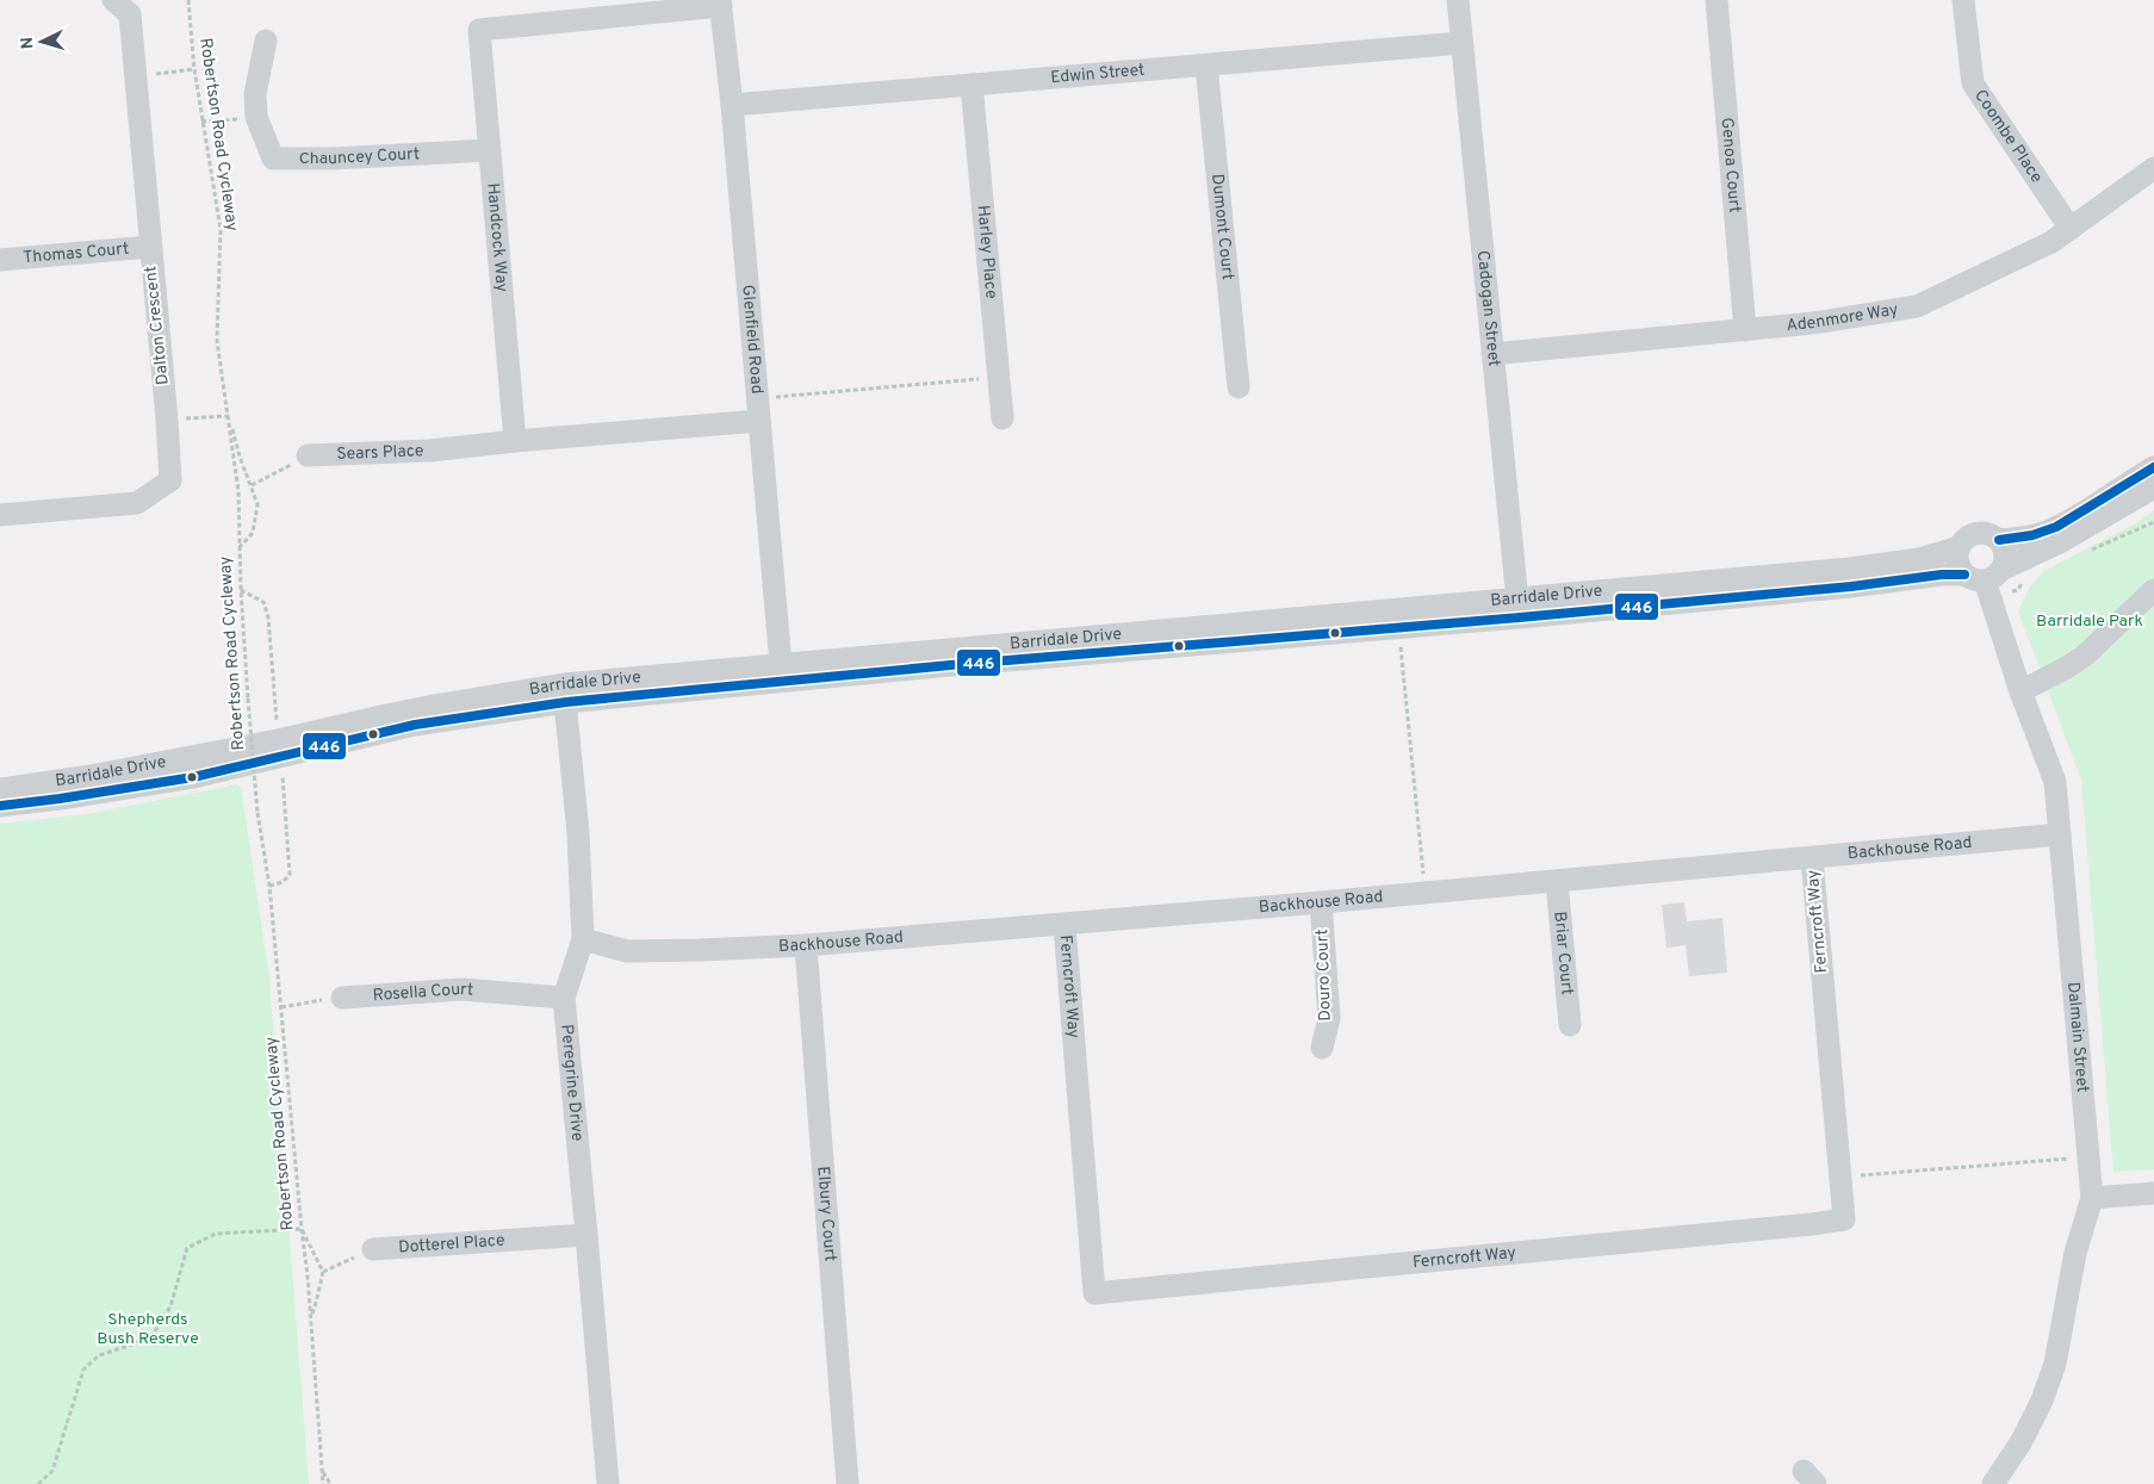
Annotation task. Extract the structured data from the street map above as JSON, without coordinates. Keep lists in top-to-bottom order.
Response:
{
  "streets": {
    "street": [
      "Edwin Street",
      "Coombe Place",
      "Chauncey Court",
      "Genoa Court",
      "Dumont Court",
      "Handcock Way",
      "Harley Place",
      "Thomas Court",
      "Cadogan Street",
      "Adenmore Way",
      "Dalton Crescent",
      "Glenfield Road",
      "Sears Place",
      "Barridale Drive",
      "Backhouse Road",
      "Ferncroft Way",
      "Briar Court",
      "Douro Court",
      "Rosella Court",
      "Dalmain Street",
      "Peregrine Drive",
      "Elbury Court",
      "Dotterel Place"
    ],
    "path": ["Robertson Road Cycleway"]
  },
  "crossings": [
    ["Edwin Street", "Dumont Court"],
    ["Edwin Street", "Harley Place"],
    ["Edwin Street", "Cadogan Street"],
    ["Edwin Street", "Glenfield Road"],
    ["Coombe Place", "Adenmore Way"],
    ["Chauncey Court", "Handcock Way"],
    ["Genoa Court", "Adenmore Way"],
    ["Handcock Way", "Glenfield Road"],
    ["Handcock Way", "Sears Place"],
    ["Thomas Court", "Dalton Crescent"],
    ["Cadogan Street", "Adenmore Way"],
    ["Cadogan Street", "Barridale Drive"],
    ["Glenfield Road", "Barridale Drive"],
    ["Barridale Drive", "Dalmain Street"],
    ["Barridale Drive", "Peregrine Drive"],
    ["Backhouse Road", "Ferncroft Way"],
    ["Backhouse Road", "Briar Court"],
    ["Backhouse Road", "Douro Court"],
    ["Backhouse Road", "Dalmain Street"],
    ["Backhouse Road", "Peregrine Drive"],
    ["Backhouse Road", "Elbury Court"],
    ["Rosella Court", "Peregrine Drive"],
    ["Peregrine Drive", "Dotterel Place"]
  ],
  "parks": ["Barridale Park", "Shepherds Bush Reserve"],
  "lines": ["transit line 446"],
  "north": "left"
}
